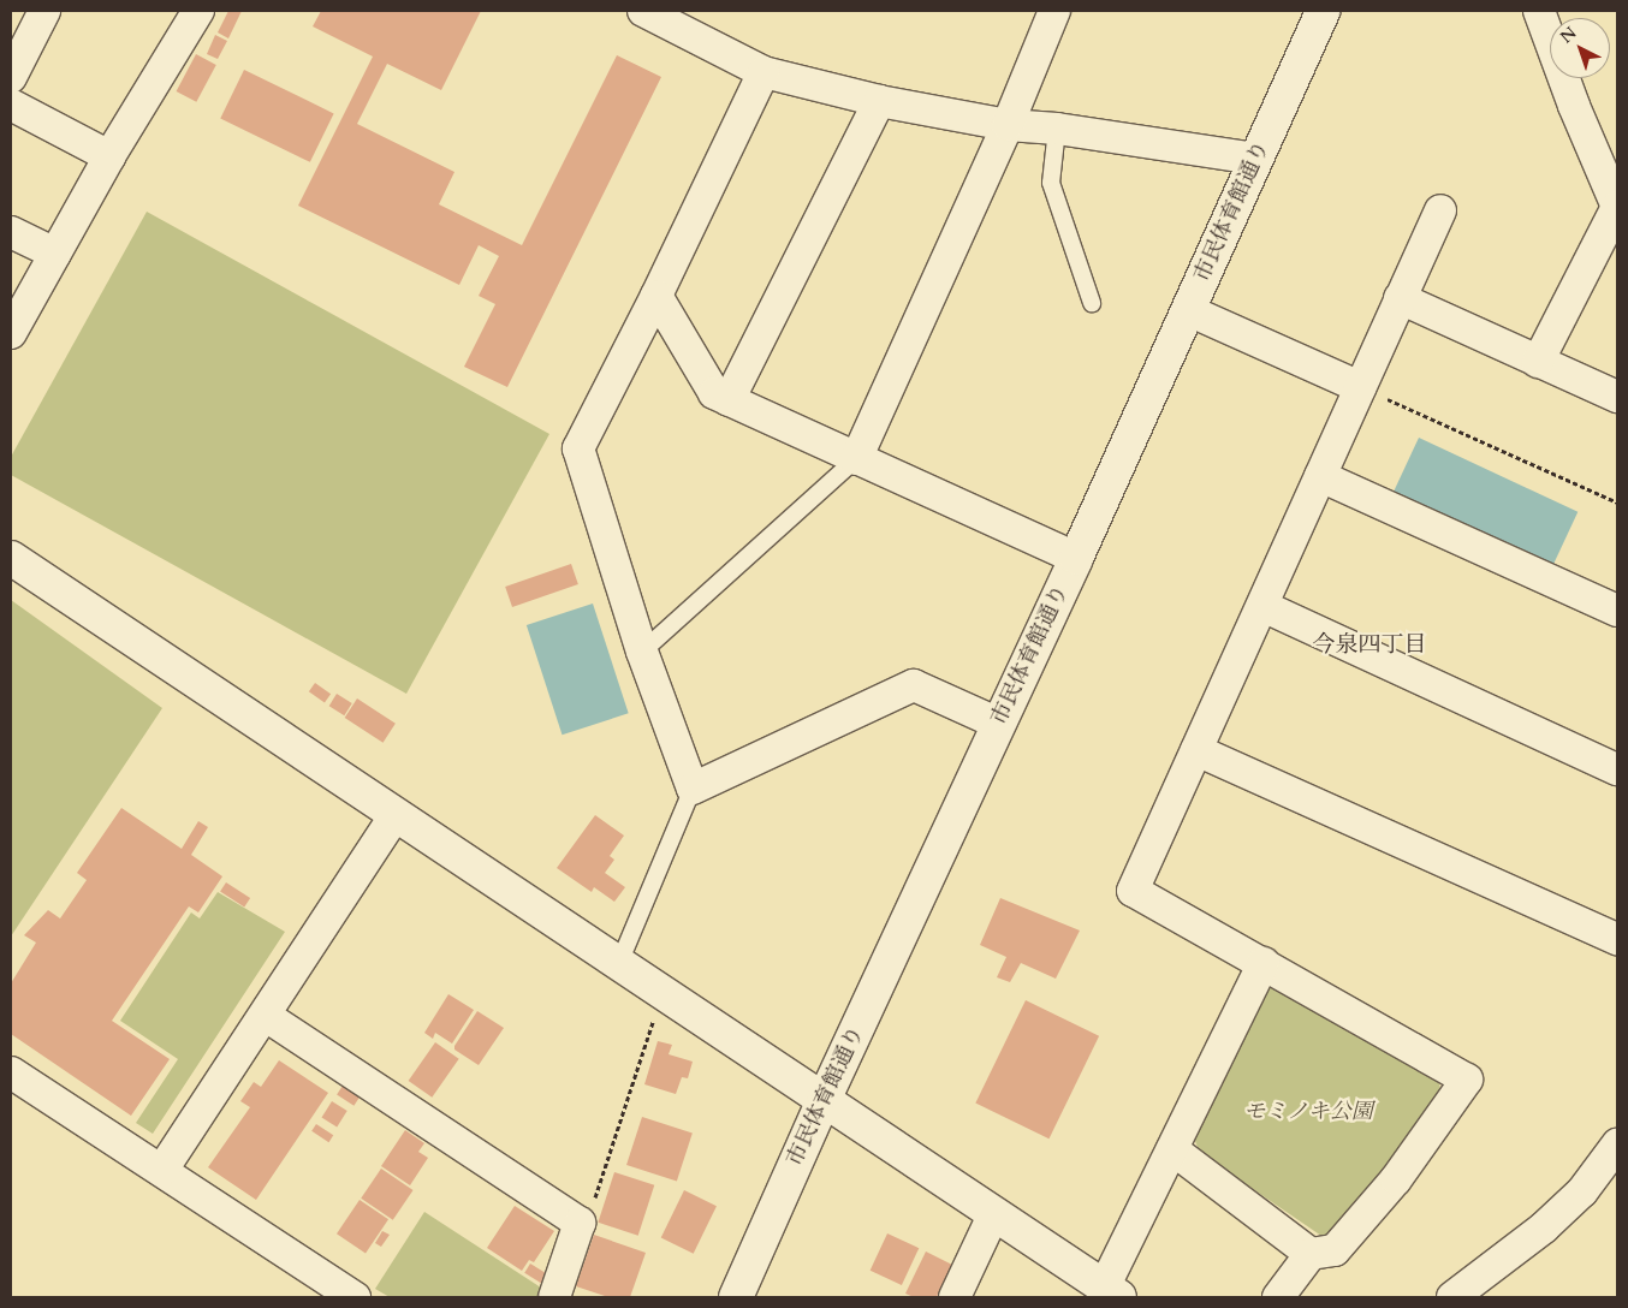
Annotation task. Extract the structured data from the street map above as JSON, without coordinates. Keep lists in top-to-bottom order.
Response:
{
  "streets": {
    "street": ["市民体育館通り"]
  },
  "districts": ["今泉四丁目"],
  "parks": ["モミノキ公園"],
  "north": "top left"
}
